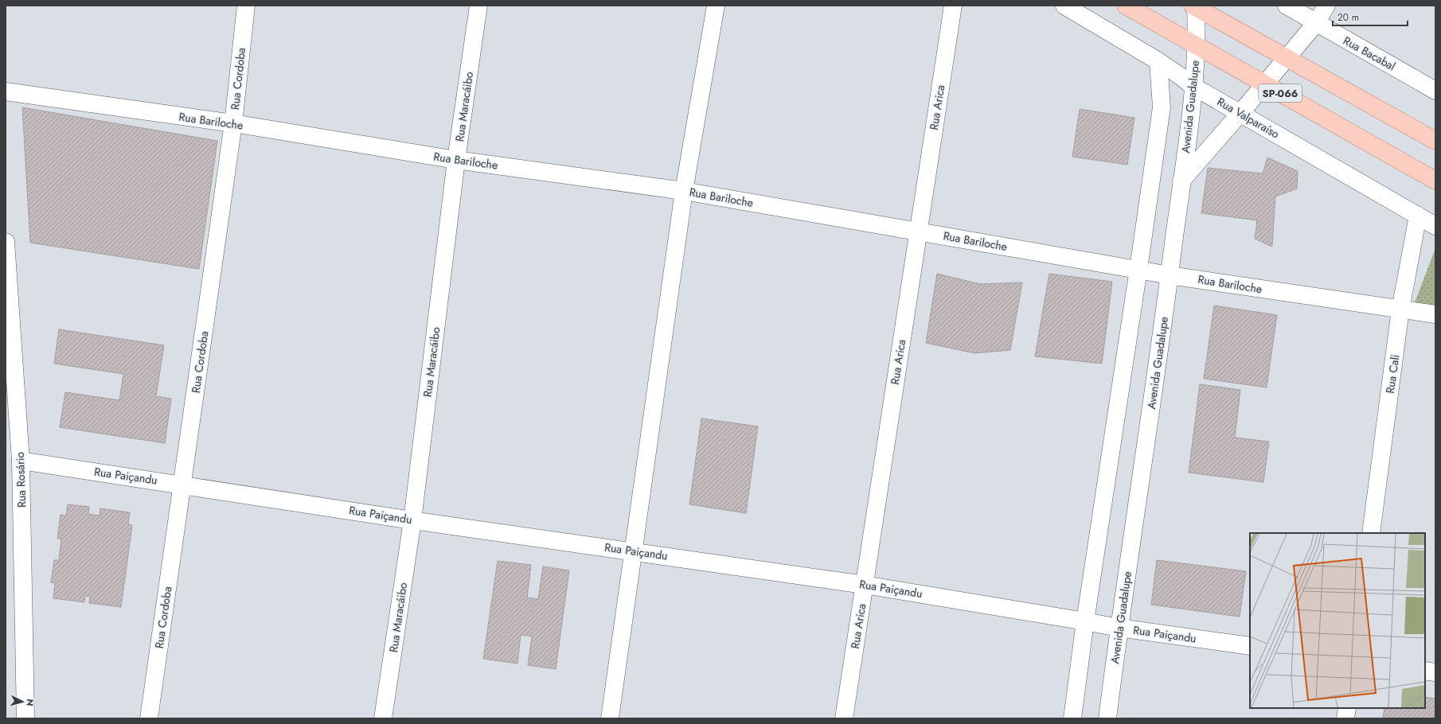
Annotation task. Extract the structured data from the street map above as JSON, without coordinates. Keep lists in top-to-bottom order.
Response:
{
  "streets": {
    "main road": ["SP-066"],
    "street": [
      "Rua Bacabal",
      "Rua Cordoba",
      "Rua Maracáibo",
      "Avenida Guadalupe",
      "Rua Arica",
      "Rua Valparaíso",
      "Rua Bariloche",
      "Rua Cali",
      "Rua Paiçandu",
      "Rua Rosário"
    ]
  },
  "crossings": [
    ["Rua Cordoba", "Rua Bariloche"],
    ["Rua Cordoba", "Rua Paiçandu"],
    ["SP-066", "Avenida Guadalupe"],
    ["Rua Maracáibo", "Rua Bariloche"],
    ["Rua Maracáibo", "Rua Paiçandu"],
    ["Avenida Guadalupe", "Rua Valparaíso"],
    ["Avenida Guadalupe", "Rua Bariloche"],
    ["Avenida Guadalupe", "Rua Paiçandu"],
    ["Rua Arica", "Rua Bariloche"],
    ["Rua Arica", "Rua Paiçandu"],
    ["Rua Valparaíso", "Rua Cali"],
    ["Rua Bariloche", "Rua Cali"],
    ["Rua Paiçandu", "Rua Rosário"]
  ],
  "scale_bar": "20 m",
  "north": "right"
}
